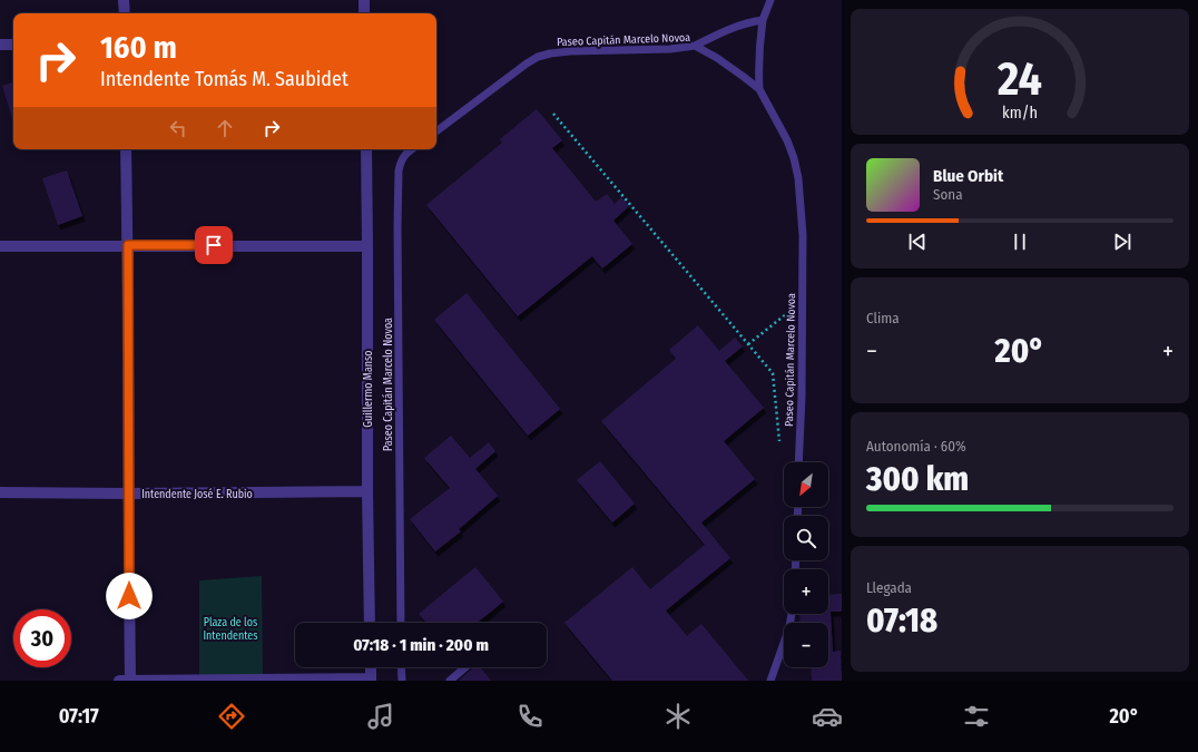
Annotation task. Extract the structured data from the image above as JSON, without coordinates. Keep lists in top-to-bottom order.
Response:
{
  "streets": {
    "street": ["Guillermo Manso", "Intendente José E. Rubio"],
    "lane": ["Paseo Capitán Marcelo Novoa"]
  },
  "crossings": [
    ["Guillermo Manso", "Intendente José E. Rubio"]
  ],
  "parks": ["Plaza de los Intendentes"],
  "north": "bottom left",
  "page": {
    "turn": ["160 m", "Intendente Tomás M. Saubidet"],
    "song": ["Blue Orbit", "Sona"],
    "tile": [
      "Clima",
      ["Autonomía · 60%", "300 km"],
      ["Llegada", "07:18"]
    ],
    "heat": ["−", "20°", "+"],
    "map_buttons": ["+", "−"],
    "limit": "30",
    "trip": "07:18 · 1 min · 200 m",
    "tabs": ["07:17", "20°"],
    "gauge": ["24", "km/h"]
  }
}
